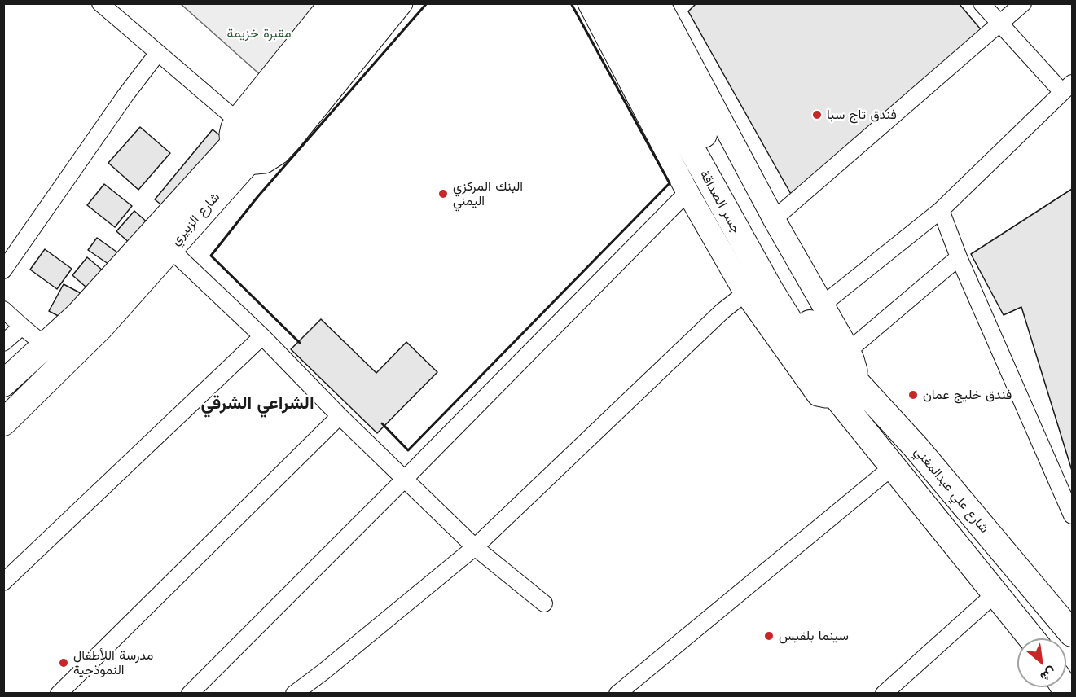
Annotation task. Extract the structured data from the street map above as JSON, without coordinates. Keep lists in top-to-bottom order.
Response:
{
  "streets": {
    "main road": ["جسر الصداقة", "شارع الزبيري", "شارع علي عبدالمغني"]
  },
  "crossings": [
    ["جسر الصداقة", "شارع علي عبدالمغني"]
  ],
  "districts": ["الشراعي الشرقي"],
  "parks": ["مقبرة خزيمة"],
  "places": [
    "فندق تاج سبا",
    "البنك المركزي اليمني",
    "فندق خليج عمان",
    "سينما بلقيس",
    "مدرسة اللأطفال النموذجية"
  ],
  "north": "bottom right"
}
